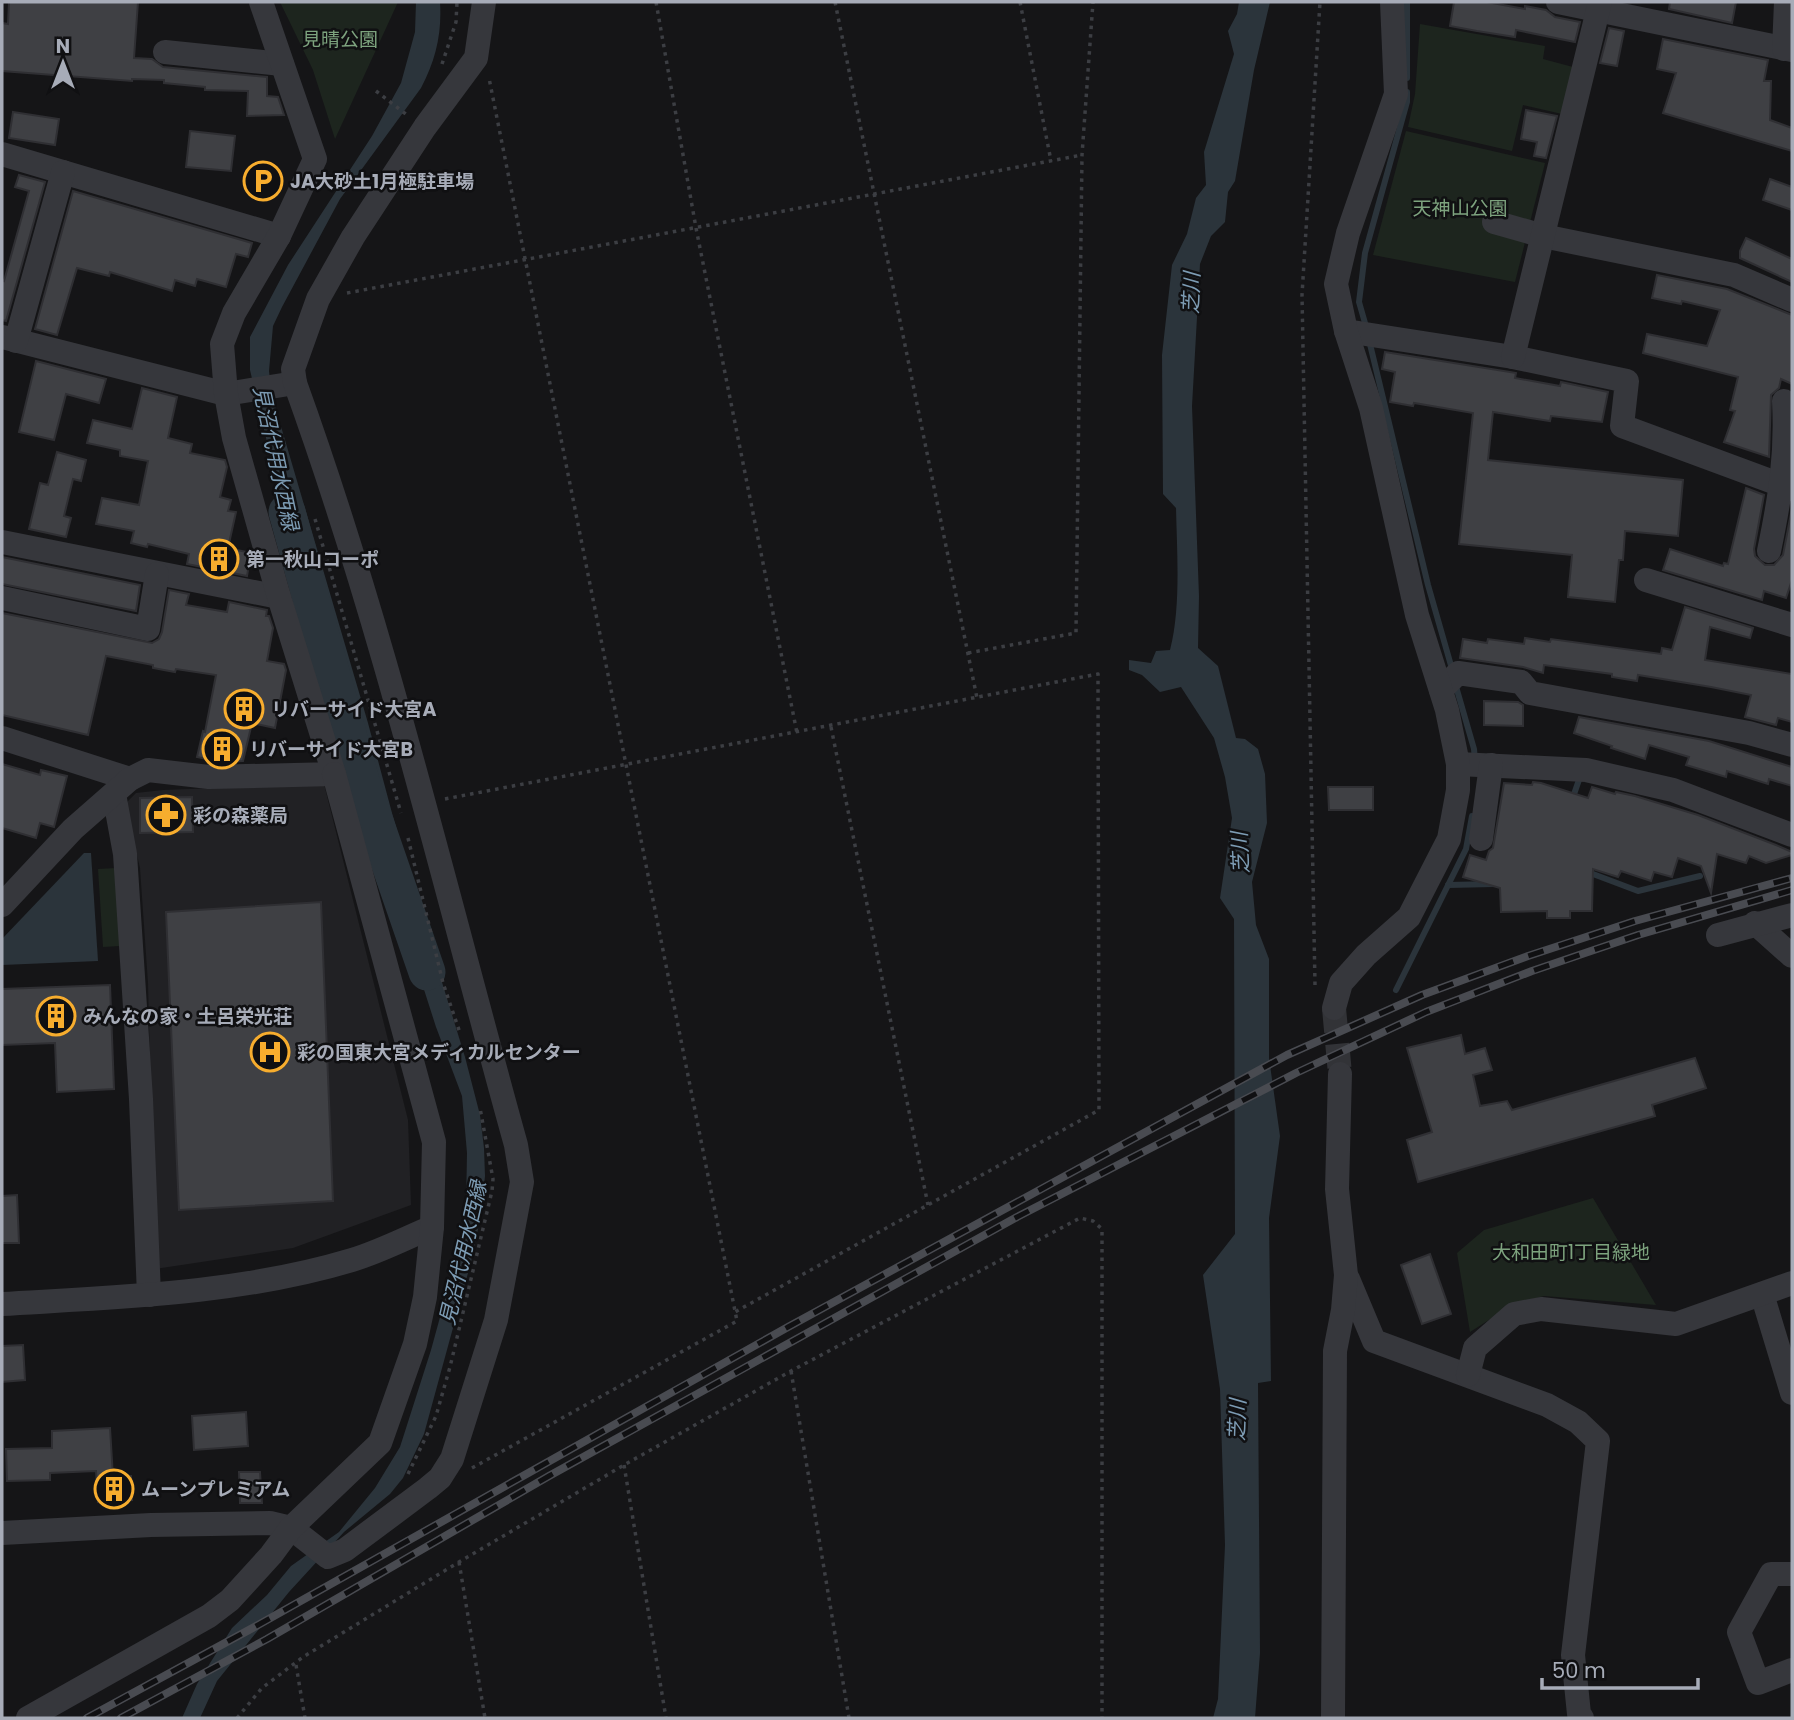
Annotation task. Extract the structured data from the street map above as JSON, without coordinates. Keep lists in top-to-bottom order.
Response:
{
  "water": ["芝川", "見沼代用水西緑", "見沼代用水西縁"],
  "parks": ["見晴公園", "天神山公園", "大和田町1丁目緑地"],
  "places": {
    "parking": ["JA大砂土1月極駐車場"],
    "building": [
      "第一秋山コーポ",
      "リバーサイド大宮A",
      "リバーサイド大宮B",
      "みんなの家・土呂栄光荘",
      "ムーンプレミアム"
    ],
    "pharmacy": ["彩の森薬局"],
    "hospital": ["彩の国東大宮メディカルセンター"]
  },
  "scale_bar": "50 m",
  "north": "top"
}
